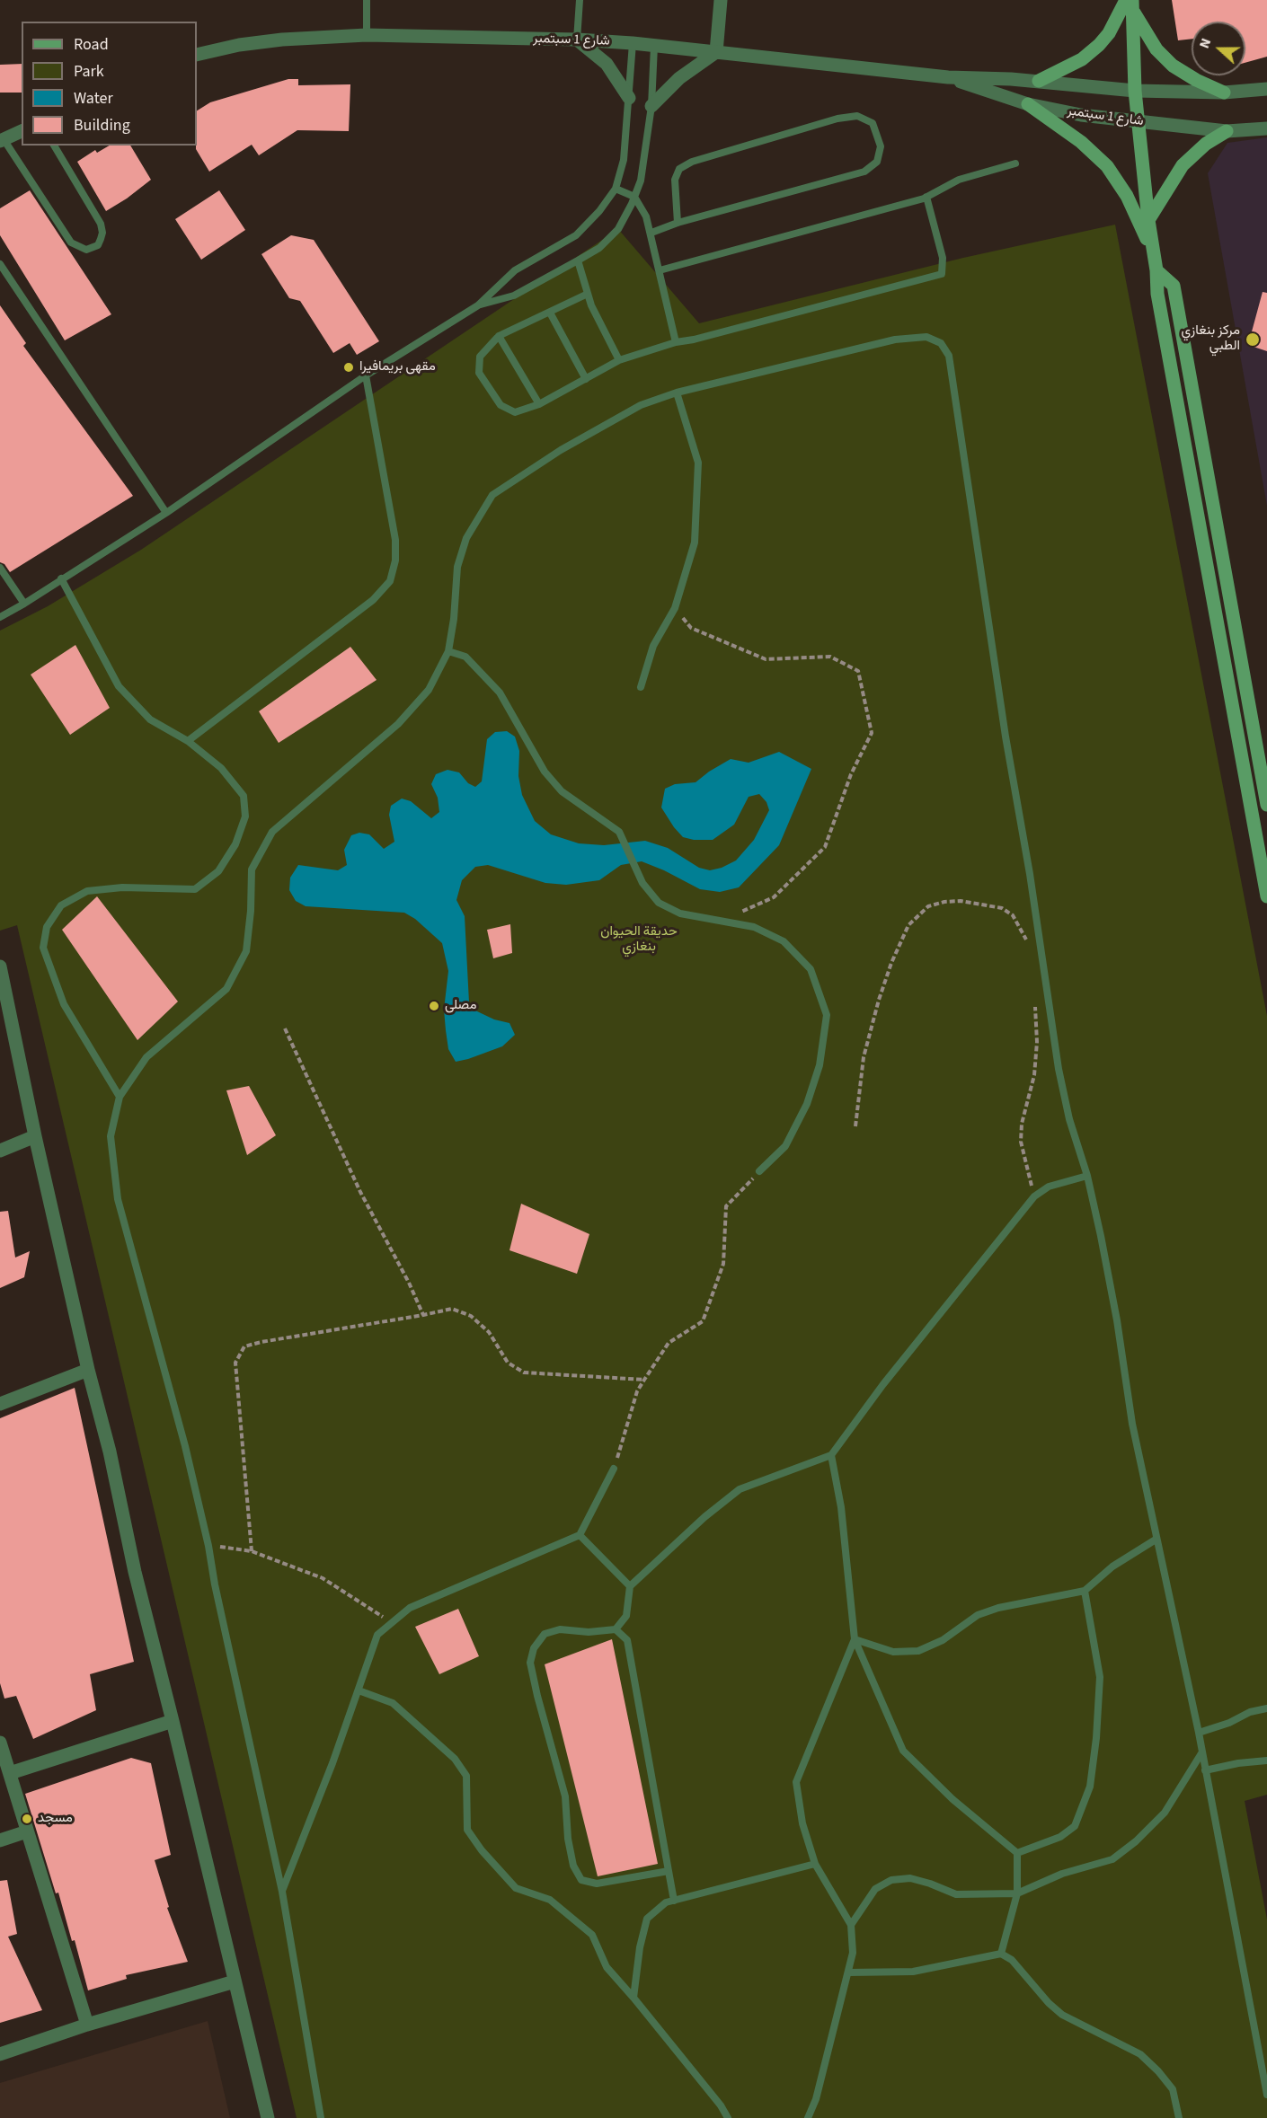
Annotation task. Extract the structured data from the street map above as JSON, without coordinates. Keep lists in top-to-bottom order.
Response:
{
  "streets": {
    "street": ["شارع 1 سبتمبر"]
  },
  "parks": ["حديقة الحيوان بنغازي"],
  "places": [
    "مركز بنغازي الطبي",
    "مقهى بريمافيرا",
    "مصلى",
    "مسجد"
  ],
  "legend": [
    "Road",
    "Park",
    "Water",
    "Building"
  ],
  "north": "left"
}
